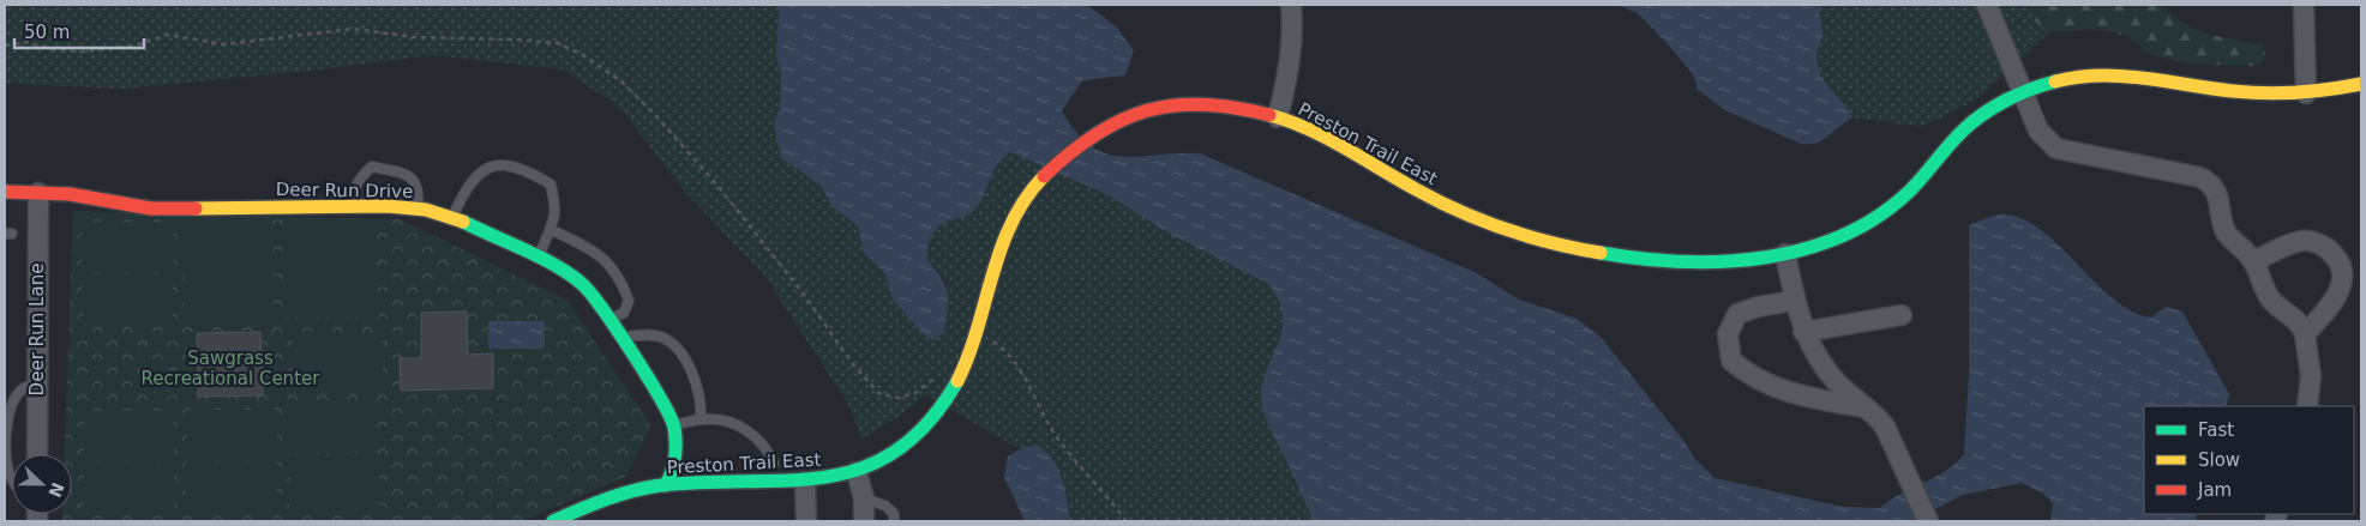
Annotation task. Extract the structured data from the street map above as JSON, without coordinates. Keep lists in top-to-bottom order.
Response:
{
  "streets": {
    "street": ["Preston Trail East", "Deer Run Drive", "Deer Run Lane"]
  },
  "crossings": [
    ["Preston Trail East", "Deer Run Drive"],
    ["Deer Run Drive", "Deer Run Lane"]
  ],
  "parks": ["Sawgrass Recreational Center"],
  "legend": ["Fast", "Slow", "Jam"],
  "scale_bar": "50 m",
  "north": "right"
}
